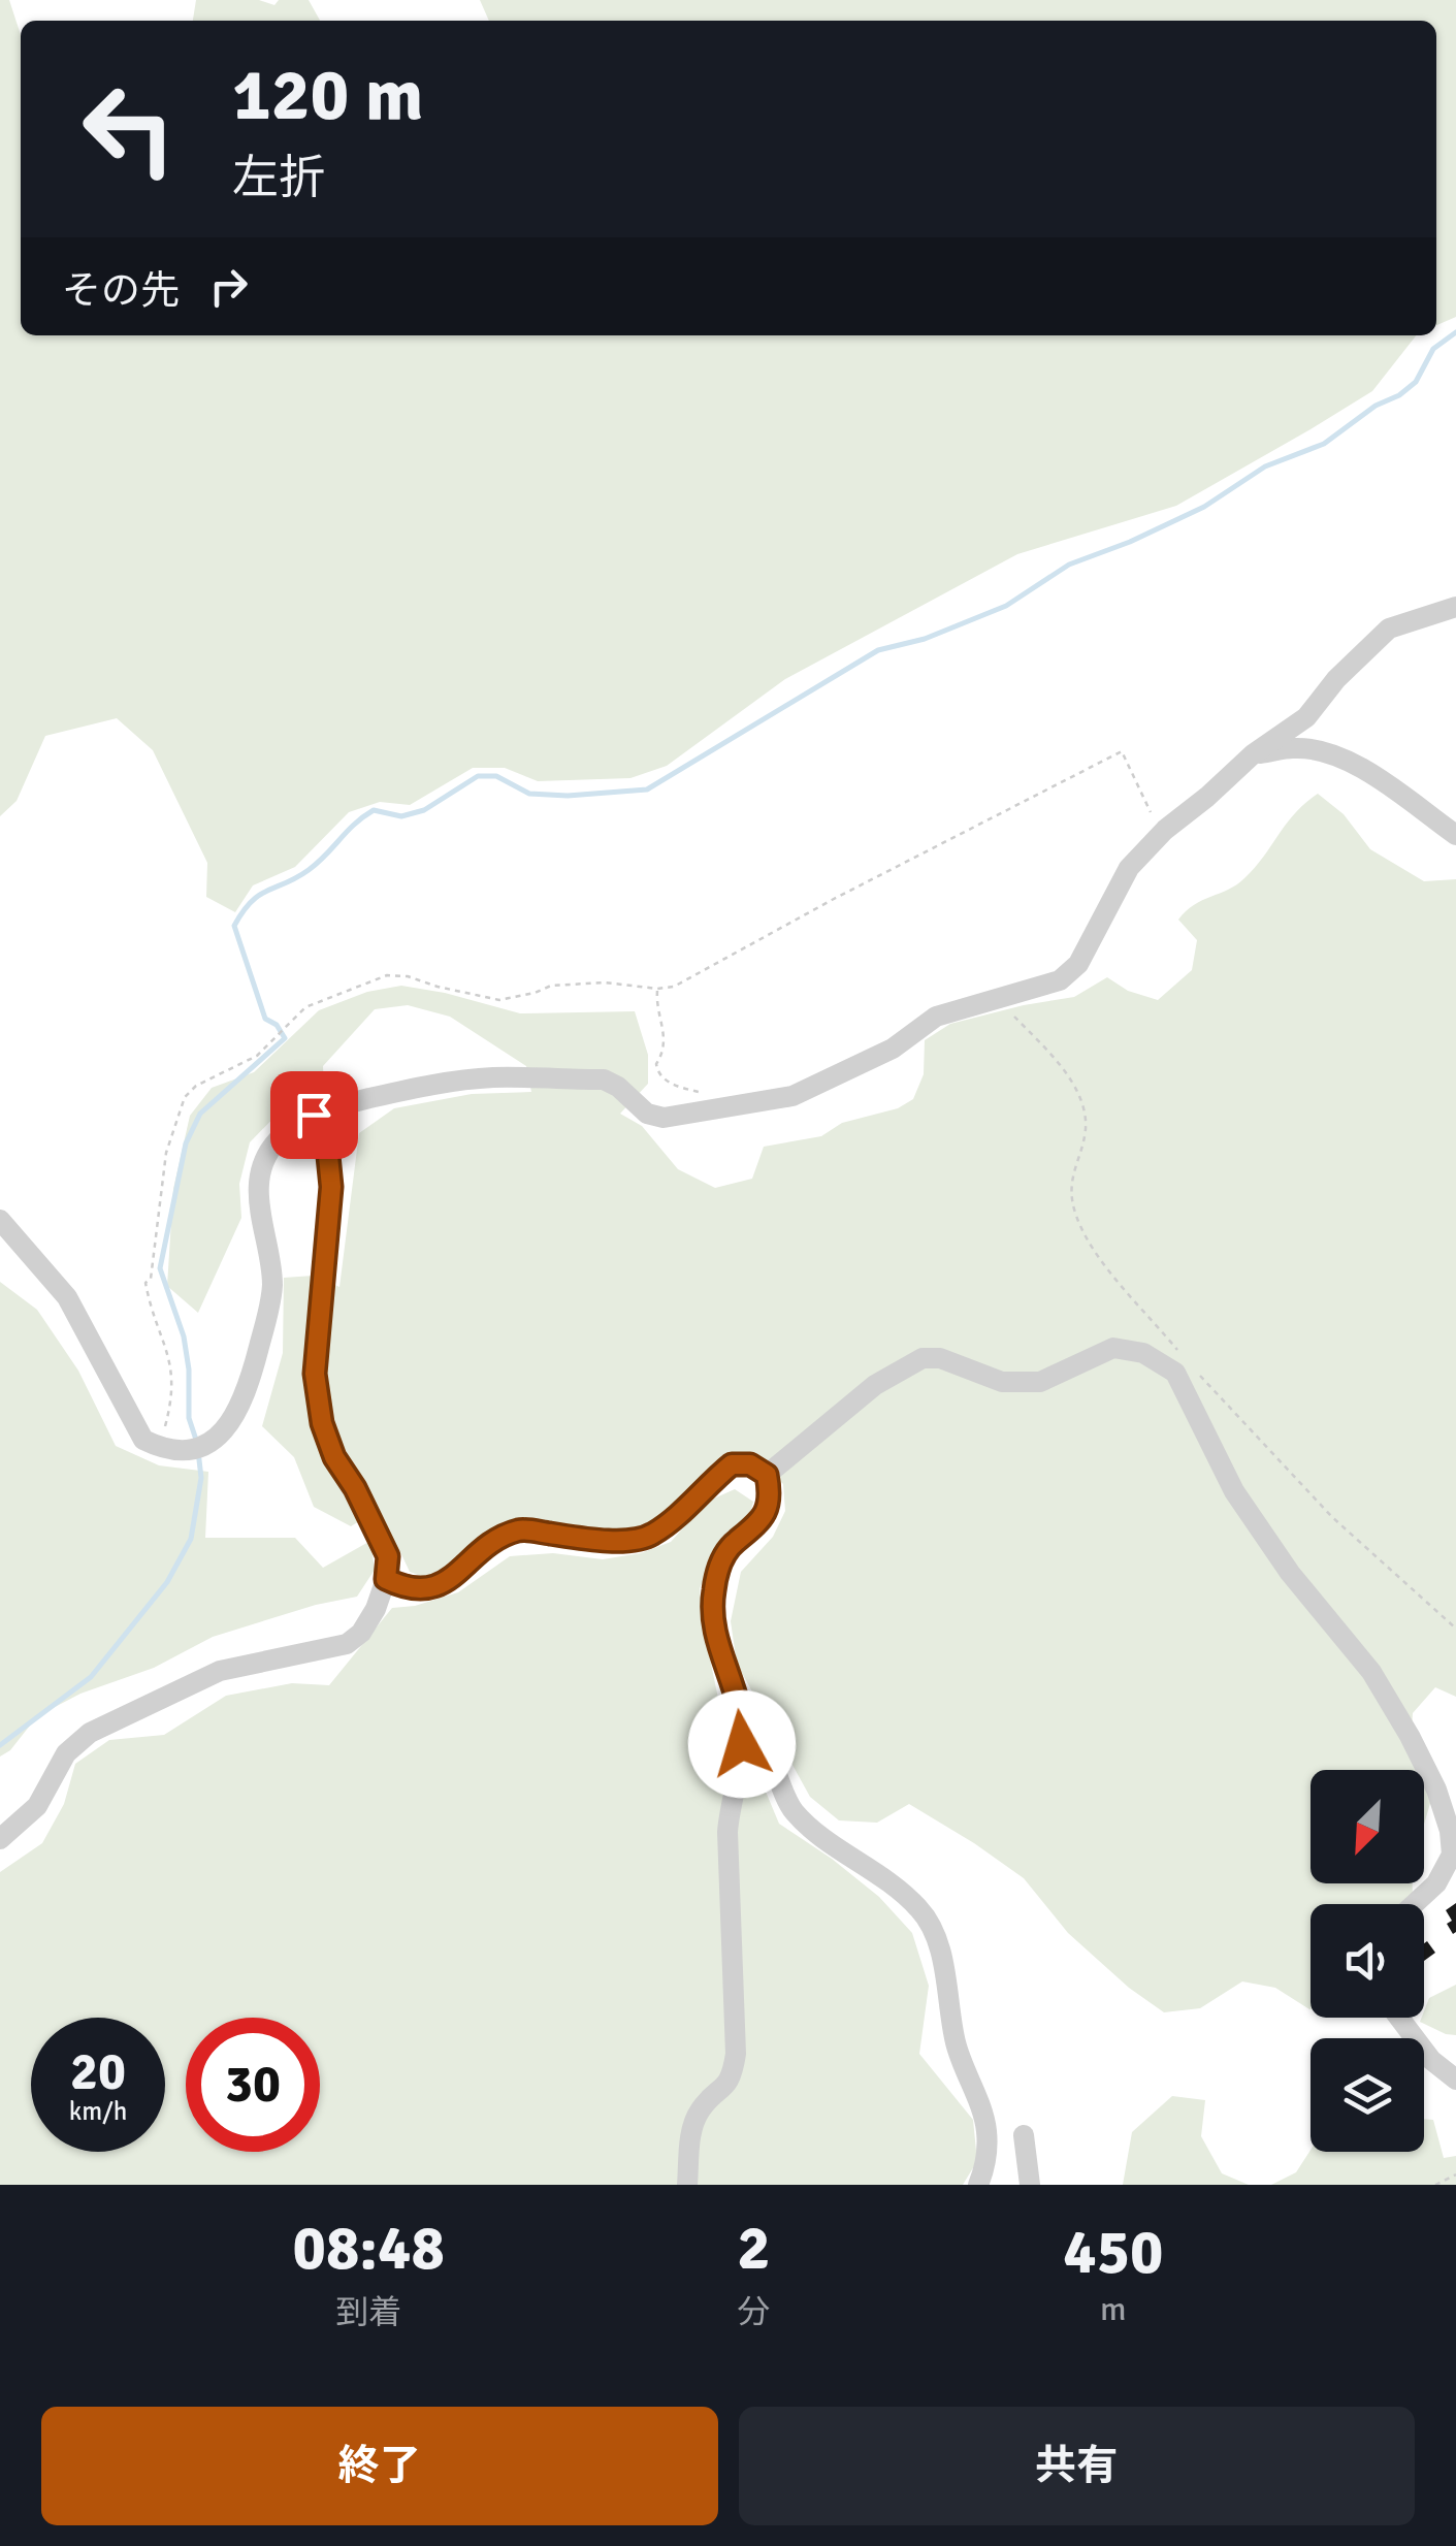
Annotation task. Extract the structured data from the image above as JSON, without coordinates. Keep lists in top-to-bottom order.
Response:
{
  "north": "bottom left",
  "page": {
    "turn": ["120 m", "左折"],
    "then": "その先",
    "speed": "20 km/h",
    "limit": "30",
    "eta": [
      "08:48",
      "到着",
      "2",
      "分",
      "450",
      "m"
    ],
    "buttons": ["終了", "共有"]
  }
}
